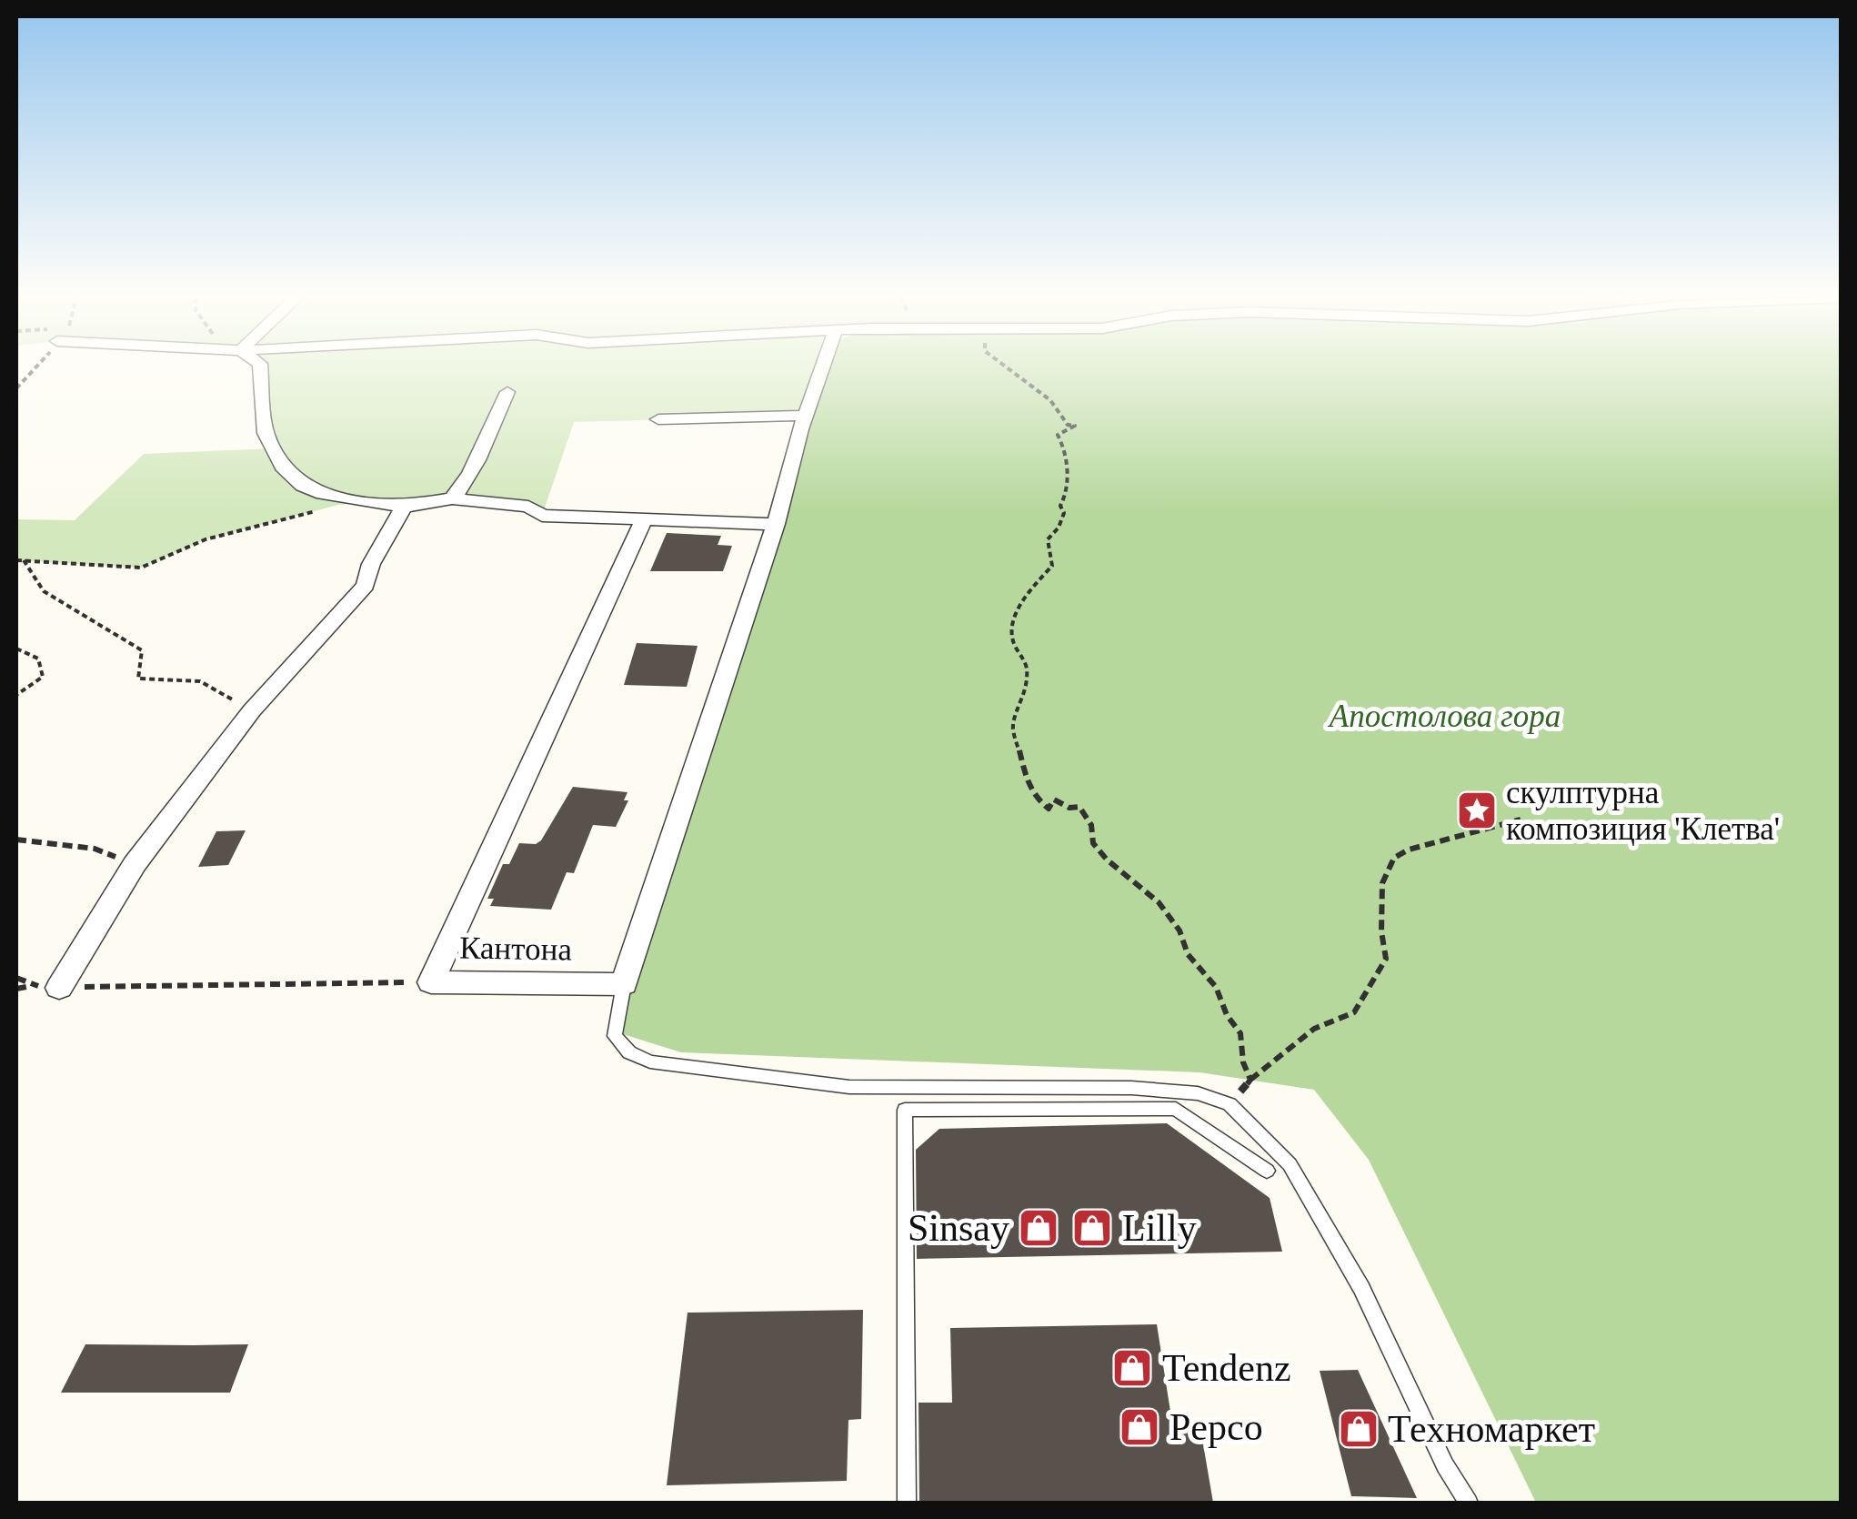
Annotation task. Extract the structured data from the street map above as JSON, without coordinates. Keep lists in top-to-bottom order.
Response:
{
  "streets": {
    "street": ["Кантона"]
  },
  "parks": ["Апостолова гора"],
  "places": {
    "place": ["скулптурна композиция 'Клетва'"],
    "shop": [
      "Sinsay",
      "Lilly",
      "Tendenz",
      "Pepco",
      "Техномаркет"
    ]
  }
}
